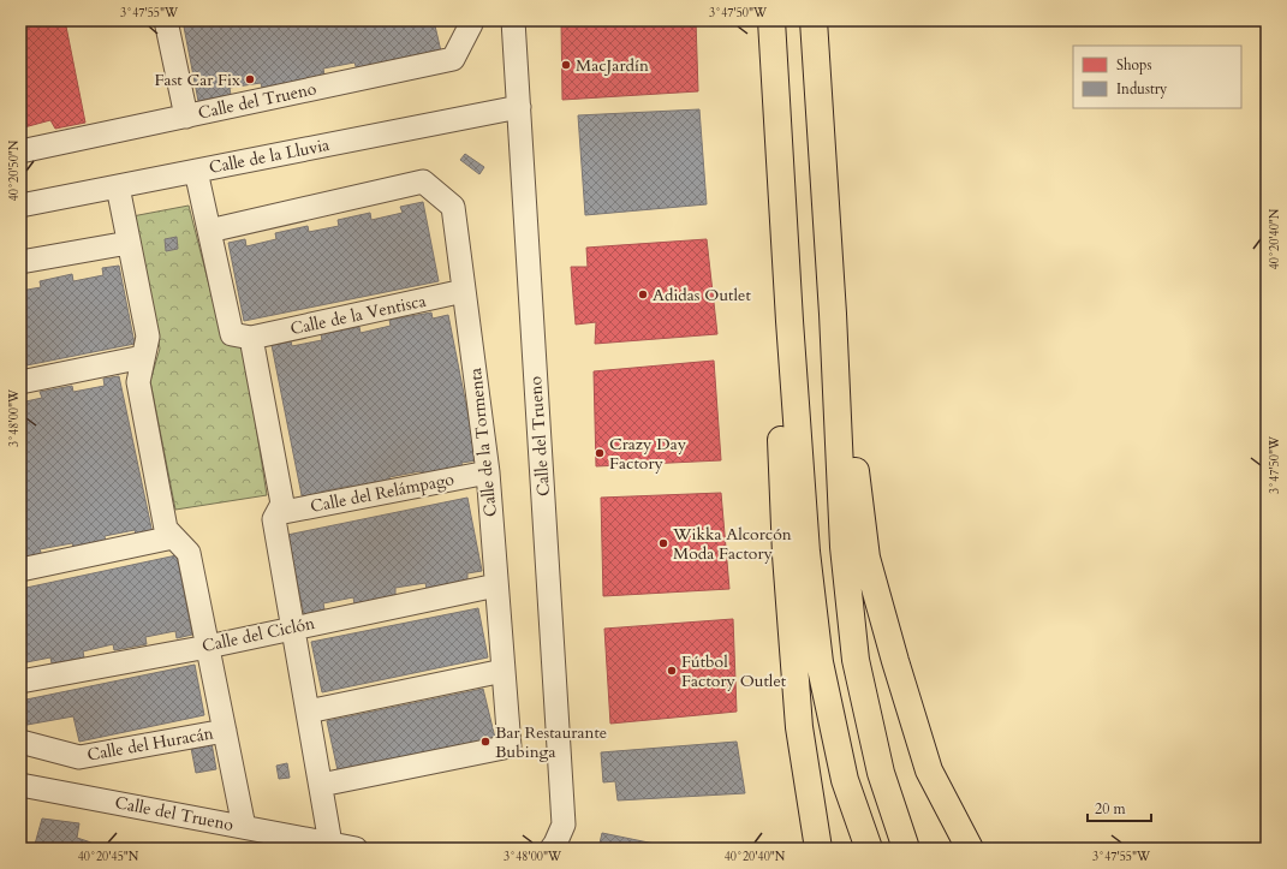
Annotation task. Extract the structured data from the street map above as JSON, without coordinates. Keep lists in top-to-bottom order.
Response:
{
  "streets": {
    "street": [
      "Calle del Trueno",
      "Calle de la Lluvia",
      "Calle de la Ventisca",
      "Calle de la Tormenta",
      "Calle del Relámpago",
      "Calle del Ciclón",
      "Calle del Huracán"
    ]
  },
  "crossings": [
    ["Calle del Trueno", "Calle de la Lluvia"],
    ["Calle de la Ventisca", "Calle de la Tormenta"],
    ["Calle de la Tormenta", "Calle del Relámpago"],
    ["Calle de la Tormenta", "Calle del Ciclón"]
  ],
  "places": [
    "MacJardín",
    "Fast Car Fix",
    "Adidas Outlet",
    "Crazy Day Factory",
    "Wikka Alcorcón Moda Factory",
    "Fútbol Factory Outlet",
    "Bar Restaurante Bubinga"
  ],
  "legend": ["Shops", "Industry"],
  "scale_bar": "20 m",
  "coordinates": [
    "3°47'55\"W",
    "3°47'50\"W",
    "40°20'50\"N",
    "40°20'40\"N",
    "3°48'00\"W",
    "40°20'45\"N"
  ]
}
